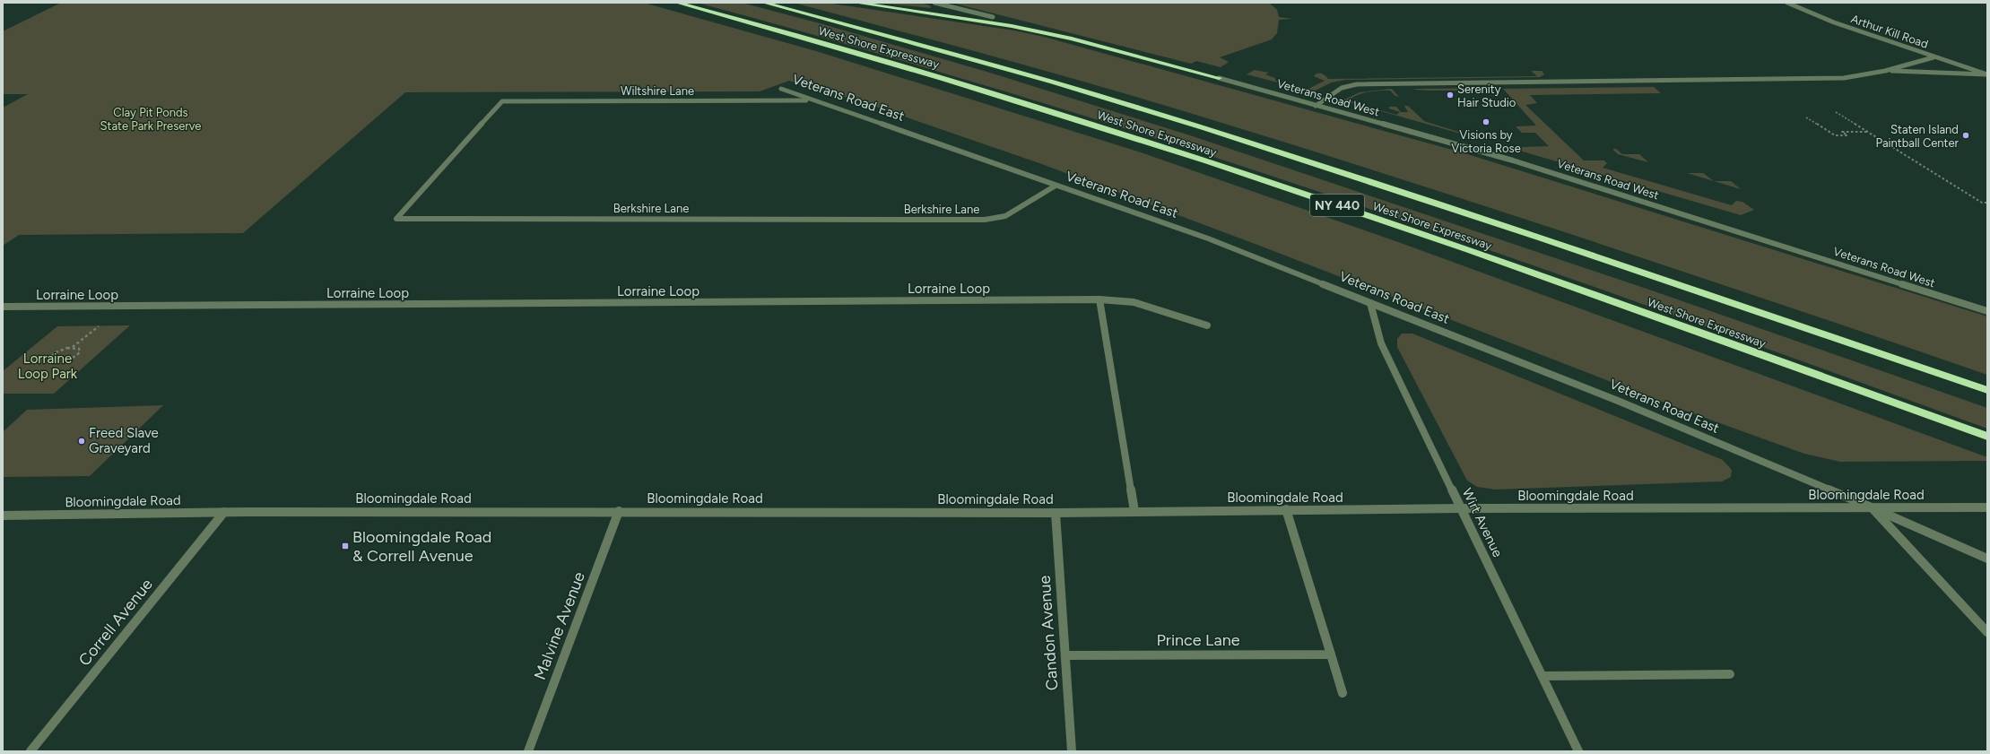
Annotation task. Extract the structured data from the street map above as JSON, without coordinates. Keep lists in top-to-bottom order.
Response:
{
  "streets": {
    "highway": ["West Shore Expressway", "NY 440"],
    "street": [
      "Arthur Kill Road",
      "Wiltshire Lane",
      "Veterans Road East",
      "Veterans Road West",
      "Berkshire Lane",
      "Lorraine Loop",
      "Bloomingdale Road",
      "Wirt Avenue",
      "Correll Avenue",
      "Malvine Avenue",
      "Candon Avenue",
      "Prince Lane"
    ]
  },
  "crossings": [
    ["Wiltshire Lane", "Veterans Road East"],
    ["Wiltshire Lane", "Berkshire Lane"],
    ["Veterans Road East", "Berkshire Lane"],
    ["Veterans Road East", "Bloomingdale Road"],
    ["Veterans Road East", "Wirt Avenue"],
    ["Bloomingdale Road", "Wirt Avenue"],
    ["Bloomingdale Road", "Correll Avenue"],
    ["Bloomingdale Road", "Malvine Avenue"],
    ["Bloomingdale Road", "Candon Avenue"],
    ["Candon Avenue", "Prince Lane"]
  ],
  "parks": ["Clay Pit Ponds State Park Preserve", "Lorraine Loop Park"],
  "places": {
    "other": [
      "Serenity Hair Studio",
      "Visions by Victoria Rose",
      "Staten Island Paintball Center",
      "Freed Slave Graveyard"
    ],
    "transit": ["Bloomingdale Road & Correll Avenue"]
  }
}
